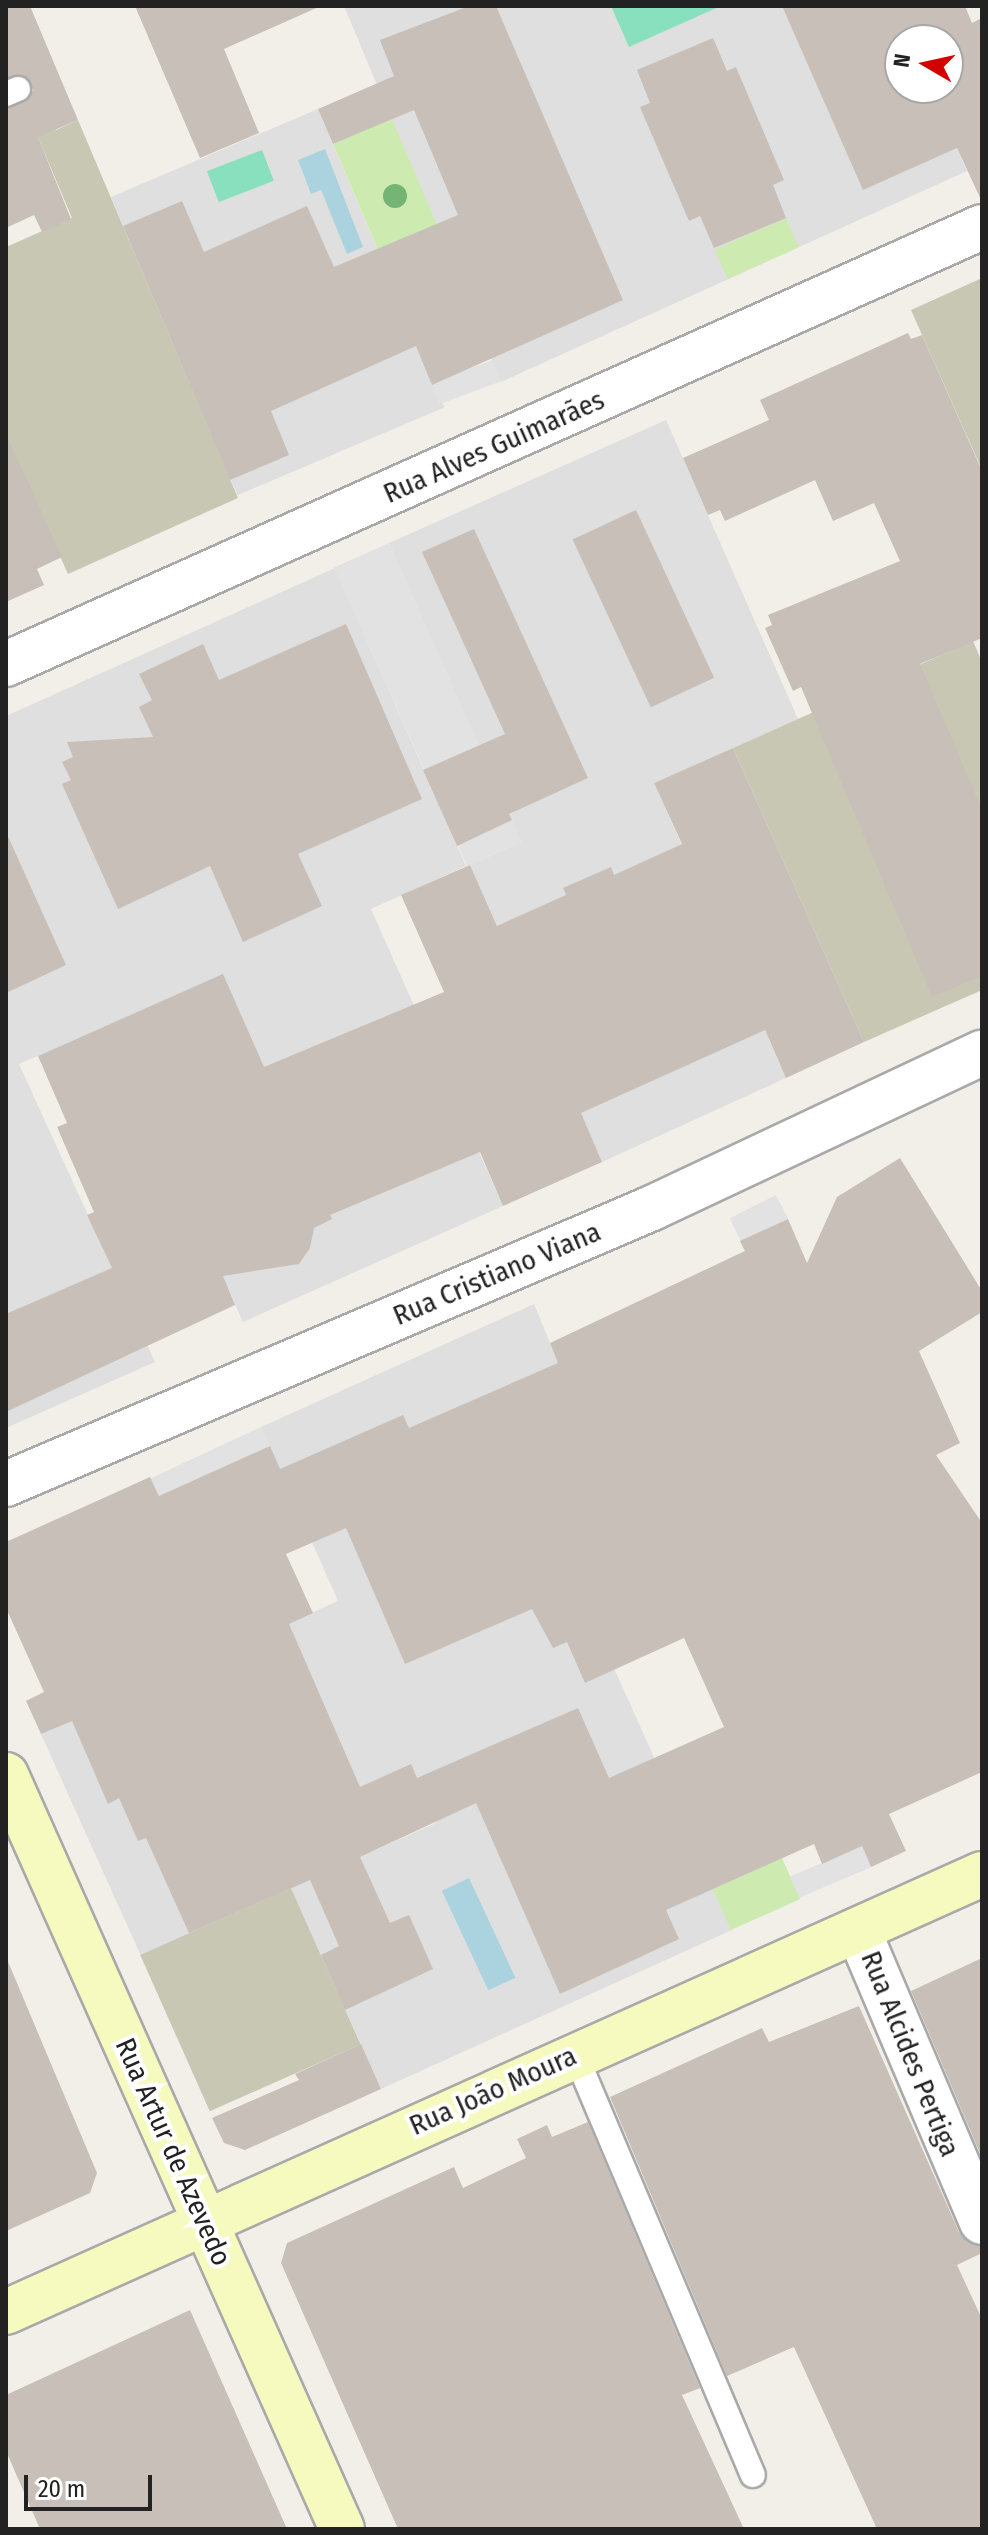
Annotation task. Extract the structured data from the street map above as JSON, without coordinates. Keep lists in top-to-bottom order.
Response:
{
  "streets": {
    "street": [
      "Rua Alves Guimarães",
      "Rua Cristiano Viana",
      "Rua Alcides Pertiga",
      "Rua João Moura",
      "Rua Artur de Azevedo"
    ]
  },
  "crossings": [
    ["Rua Alcides Pertiga", "Rua João Moura"],
    ["Rua João Moura", "Rua Artur de Azevedo"]
  ],
  "scale_bar": "20 m",
  "north": "left"
}
